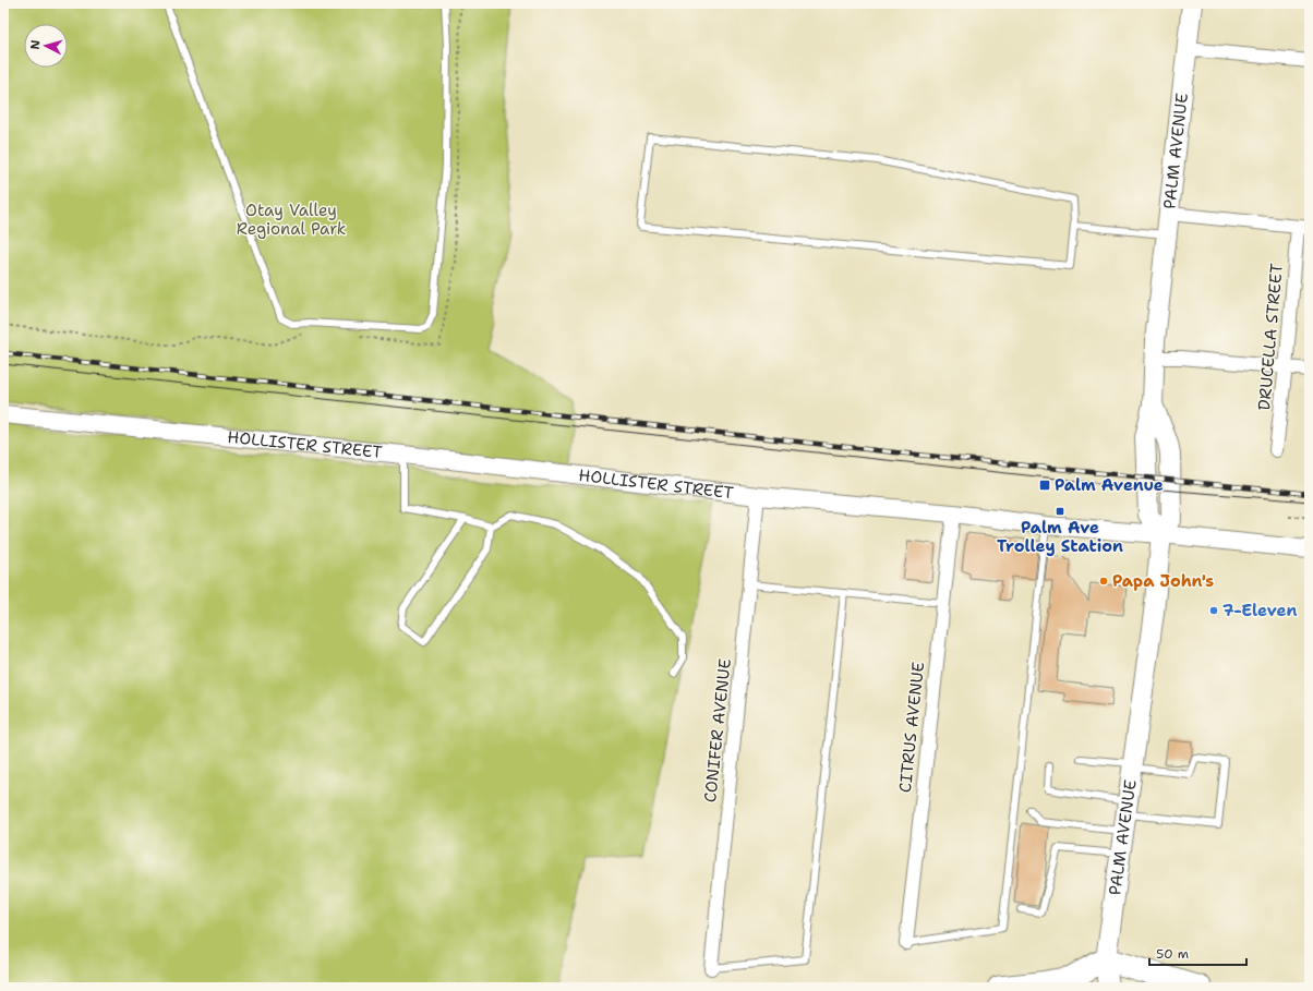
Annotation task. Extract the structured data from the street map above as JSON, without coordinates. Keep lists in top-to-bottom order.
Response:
{
  "streets": {
    "highway": ["PALM AVENUE"],
    "main road": ["HOLLISTER STREET"],
    "street": ["DRUCELLA STREET", "CITRUS AVENUE", "CONIFER AVENUE"]
  },
  "crossings": [
    ["PALM AVENUE", "HOLLISTER STREET"],
    ["HOLLISTER STREET", "CITRUS AVENUE"],
    ["HOLLISTER STREET", "CONIFER AVENUE"]
  ],
  "parks": ["Otay Valley Regional Park"],
  "places": {
    "transit": ["Palm Avenue", "Palm Ave Trolley Station"],
    "other": ["Papa John's", "7-Eleven"]
  },
  "scale_bar": "50 m",
  "north": "left"
}
